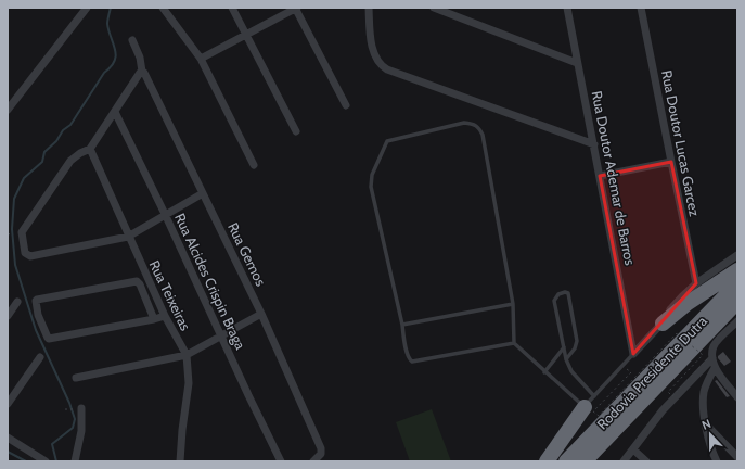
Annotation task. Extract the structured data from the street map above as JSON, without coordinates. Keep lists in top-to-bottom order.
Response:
{
  "streets": {
    "highway": ["Rodovia Presidente Dutra"],
    "street": [
      "Rua Doutor Lucas Garcez",
      "Rua Doutor Ademar de Barros",
      "Rua Gemos",
      "Rua Alcides Crispin Braga",
      "Rua Teixeiras"
    ]
  },
  "north": "top"
}
